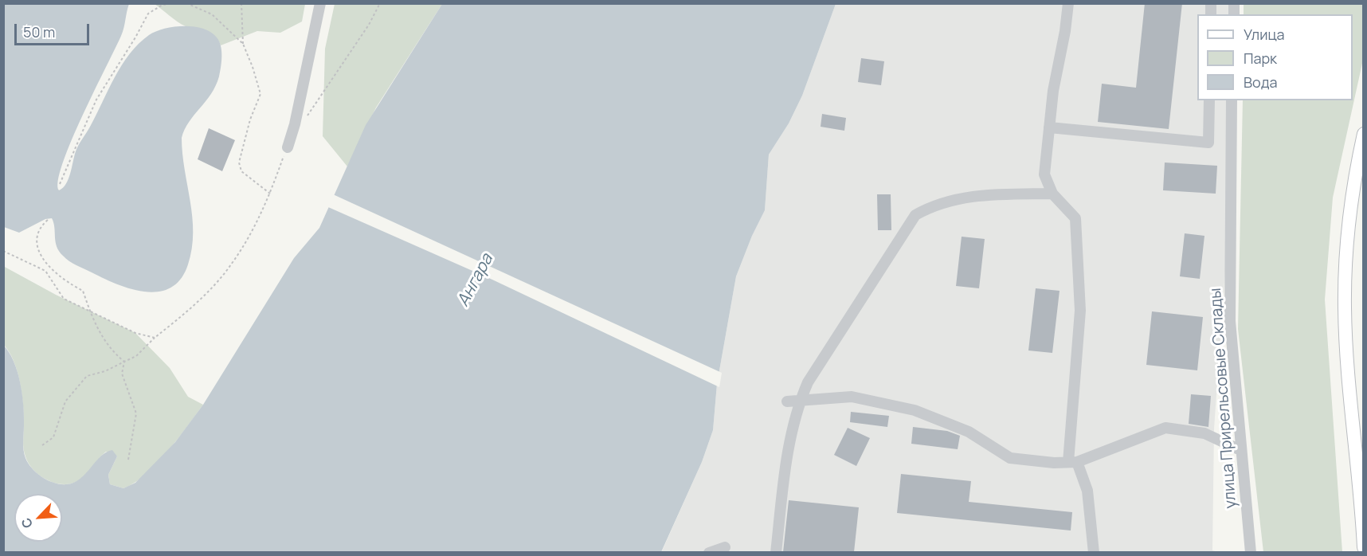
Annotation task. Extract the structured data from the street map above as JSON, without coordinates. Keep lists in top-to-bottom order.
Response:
{
  "streets": {
    "street": ["улица Прирельсовые Склады"]
  },
  "water": ["Ангара"],
  "legend": ["Улица", "Парк", "Вода"],
  "scale_bar": "50 m",
  "north": "bottom left"
}
